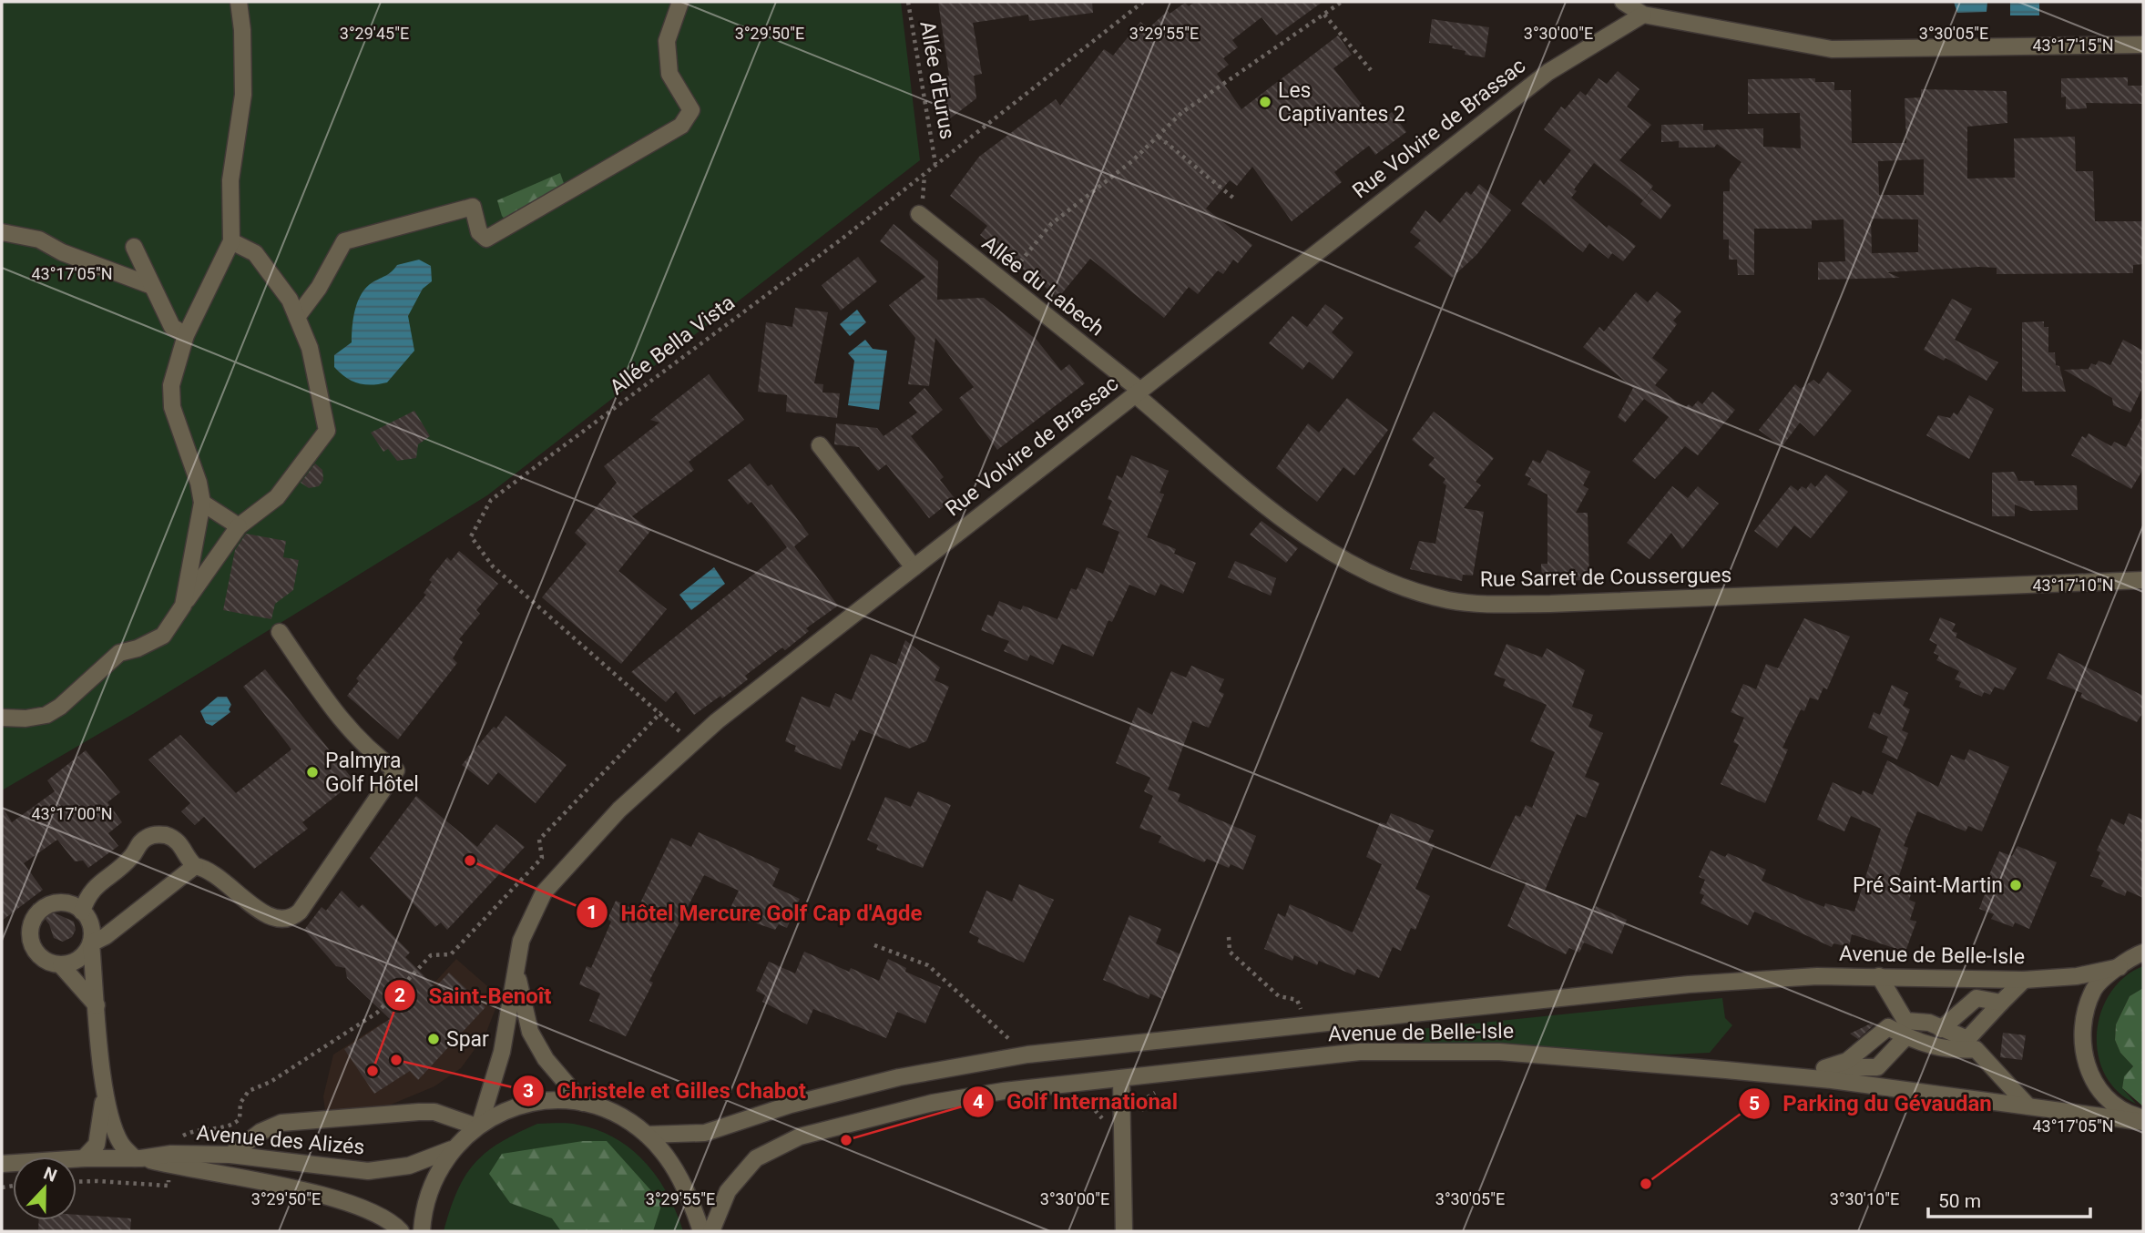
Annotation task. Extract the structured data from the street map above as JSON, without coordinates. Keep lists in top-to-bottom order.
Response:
{
  "streets": {
    "street": [
      "Rue Volvire de Brassac",
      "Allée du Labech",
      "Rue Sarret de Coussergues",
      "Avenue de Belle-Isle",
      "Avenue des Alizés"
    ],
    "path": ["Allée d'Eurus", "Allée Bella Vista"]
  },
  "crossings": [
    ["Allée d'Eurus", "Allée Bella Vista"],
    ["Rue Volvire de Brassac", "Allée du Labech"],
    ["Rue Volvire de Brassac", "Allée Bella Vista"],
    ["Rue Volvire de Brassac", "Rue Sarret de Coussergues"],
    ["Allée du Labech", "Rue Sarret de Coussergues"]
  ],
  "places": [
    "Les Captivantes 2",
    "Palmyra Golf Hôtel",
    "Hôtel Mercure Golf Cap d'Agde",
    "Pré Saint-Martin",
    "Spar",
    "Christele et Gilles Chabot",
    "Saint-Benoît",
    "Golf International",
    "Parking du Gévaudan"
  ],
  "scale_bar": "50 m",
  "north": "top",
  "coordinates": [
    "3°29'45\"E",
    "3°29'50\"E",
    "3°29'55\"E",
    "3°30'00\"E",
    "3°30'05\"E",
    "43°17'15\"N",
    "43°17'05\"N",
    "43°17'10\"N",
    "43°17'00\"N",
    "3°30'10\"E"
  ]
}
